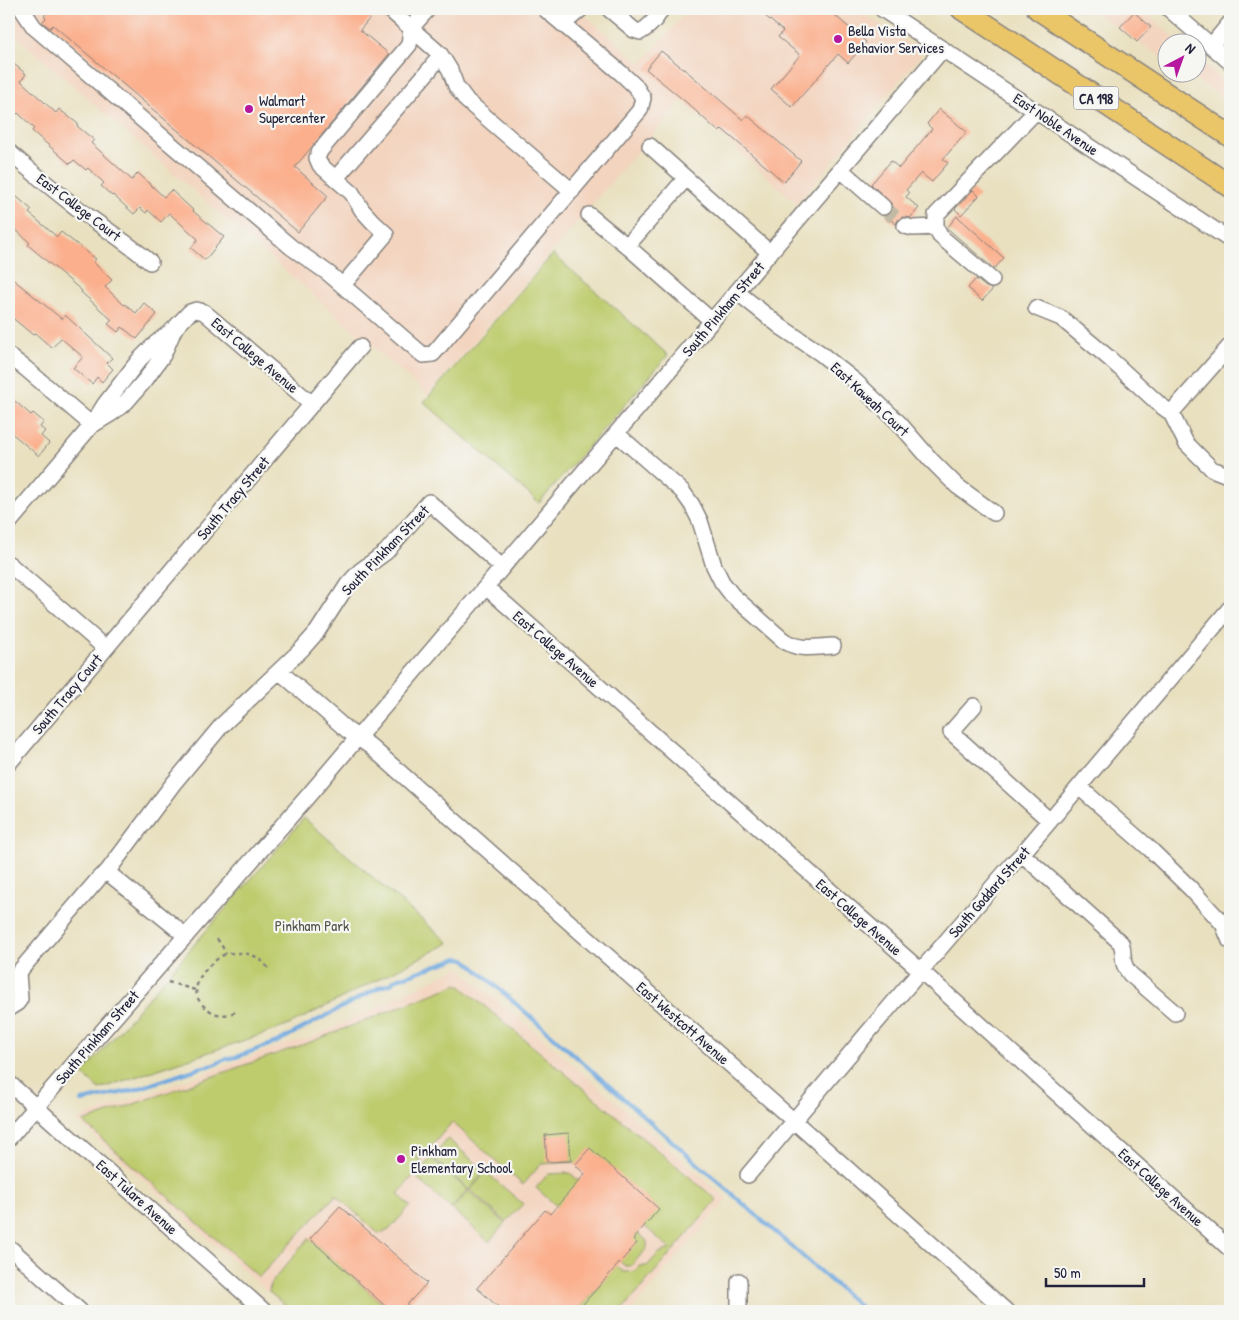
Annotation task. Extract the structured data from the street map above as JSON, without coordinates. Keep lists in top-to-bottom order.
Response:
{
  "streets": {
    "highway": ["CA 198"],
    "street": [
      "East Noble Avenue",
      "East College Court",
      "South Pinkham Street",
      "East College Avenue",
      "East Kaweah Court",
      "South Tracy Street",
      "South Tracy Court",
      "South Goddard Street",
      "East Westcott Avenue",
      "East Tulare Avenue"
    ]
  },
  "crossings": [
    ["East Noble Avenue", "South Pinkham Street"],
    ["South Pinkham Street", "East College Avenue"],
    ["South Pinkham Street", "East Kaweah Court"],
    ["South Pinkham Street", "East Westcott Avenue"],
    ["South Pinkham Street", "East Tulare Avenue"],
    ["East College Avenue", "South Tracy Street"],
    ["East College Avenue", "South Goddard Street"],
    ["South Tracy Street", "South Tracy Court"],
    ["South Goddard Street", "East Westcott Avenue"]
  ],
  "parks": ["Pinkham Park"],
  "places": ["Bella Vista Behavior Services", "Walmart Supercenter", "Pinkham Elementary School"],
  "scale_bar": "50 m",
  "north": "top right"
}
